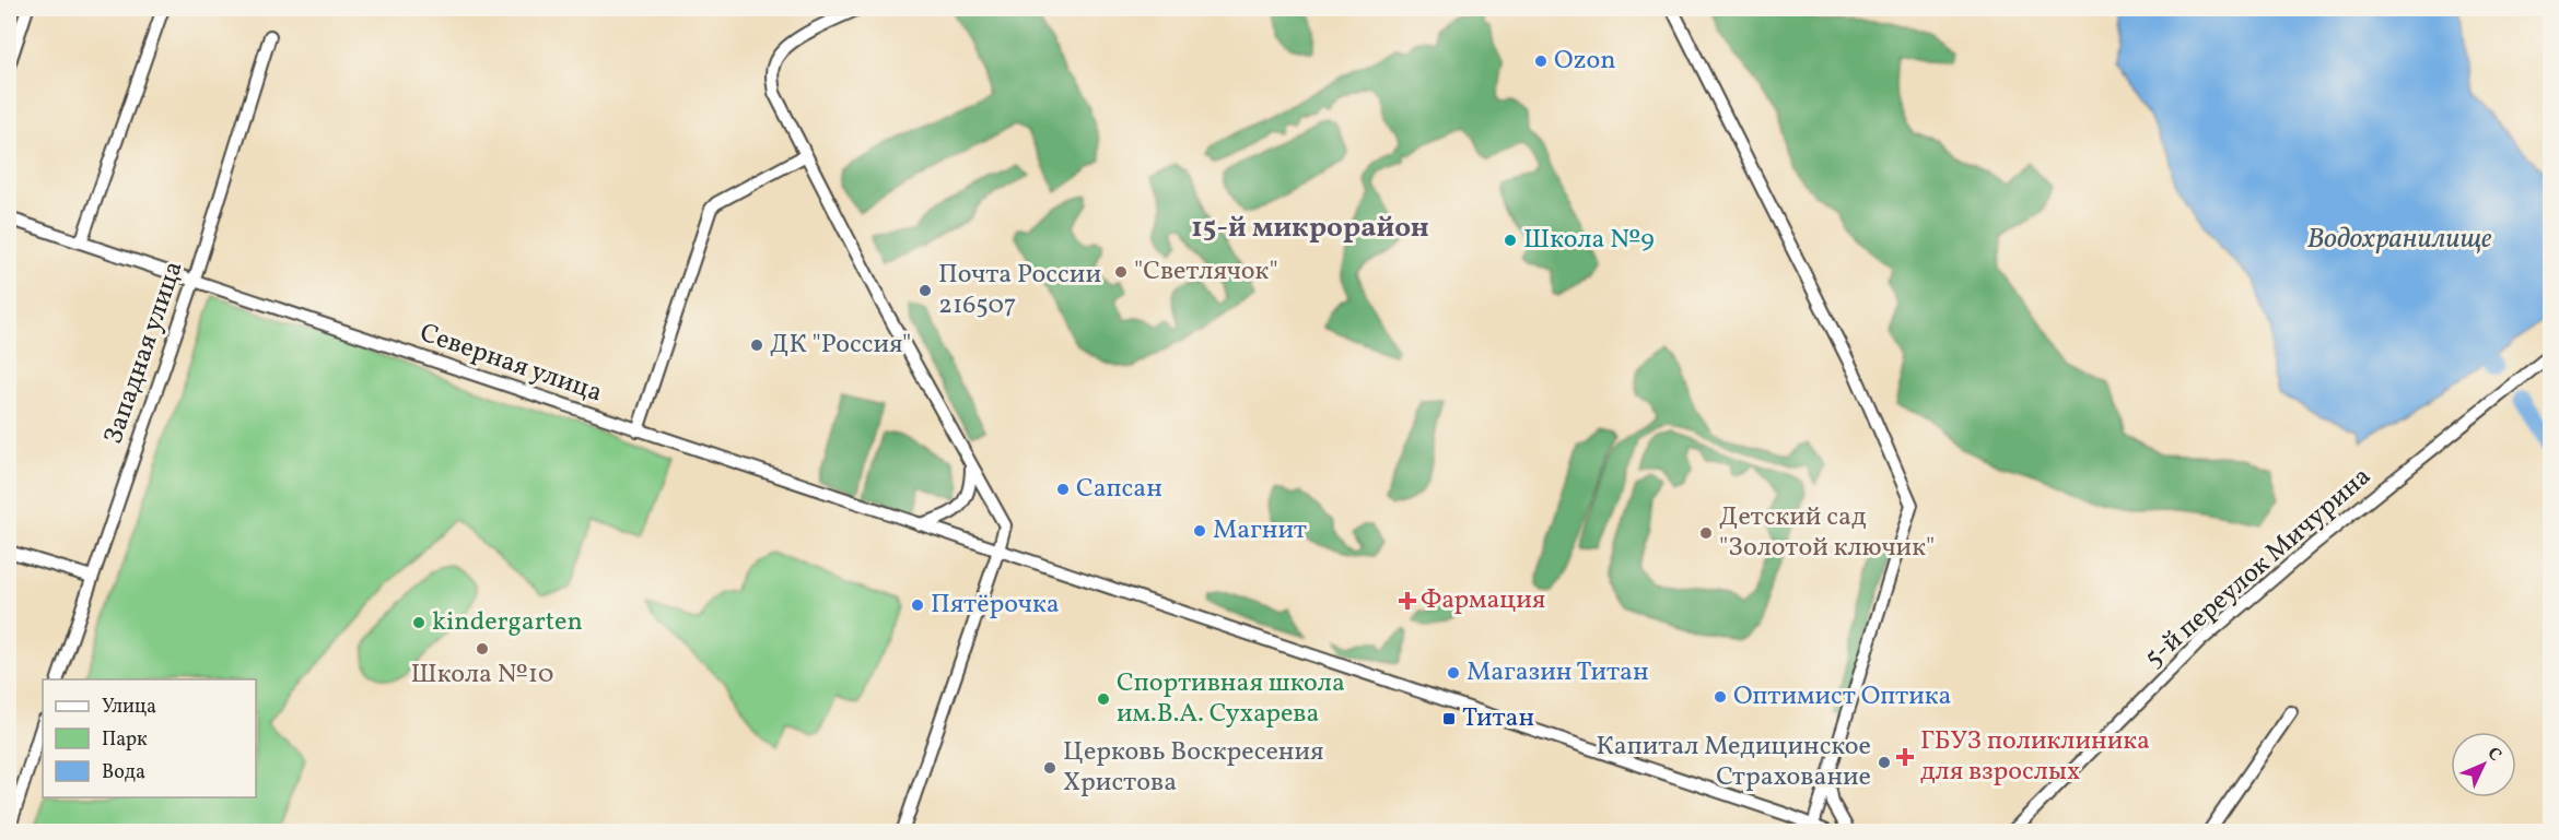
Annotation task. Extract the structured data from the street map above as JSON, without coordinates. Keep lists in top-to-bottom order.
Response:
{
  "streets": {
    "street": ["Западная улица", "Северная улица", "5-й переулок Мичурина"]
  },
  "crossings": [
    ["Западная улица", "Северная улица"]
  ],
  "districts": ["15-й микрорайон"],
  "water": ["Водохранилище"],
  "places": {
    "other": [
      "Ozon",
      "Школа №9",
      "\"Светлячок\"",
      "Почта России 216507",
      "ДК \"Россия\"",
      "Сапсан",
      "Магнит",
      "Детский сад \"Золотой ключик\"",
      "Пятёрочка",
      "kindergarten",
      "Школа №10",
      "Магазин Титан",
      "Оптимист Оптика",
      "Спортивная школа им.В.А. Сухарева",
      "Капитал Медицинское Страхование",
      "Церковь Воскресения Христова"
    ],
    "health": ["Фармация", "ГБУЗ поликлиника для взрослых"],
    "transit": ["Титан"]
  },
  "legend": ["Улица", "Парк", "Вода"],
  "north": "top right"
}
